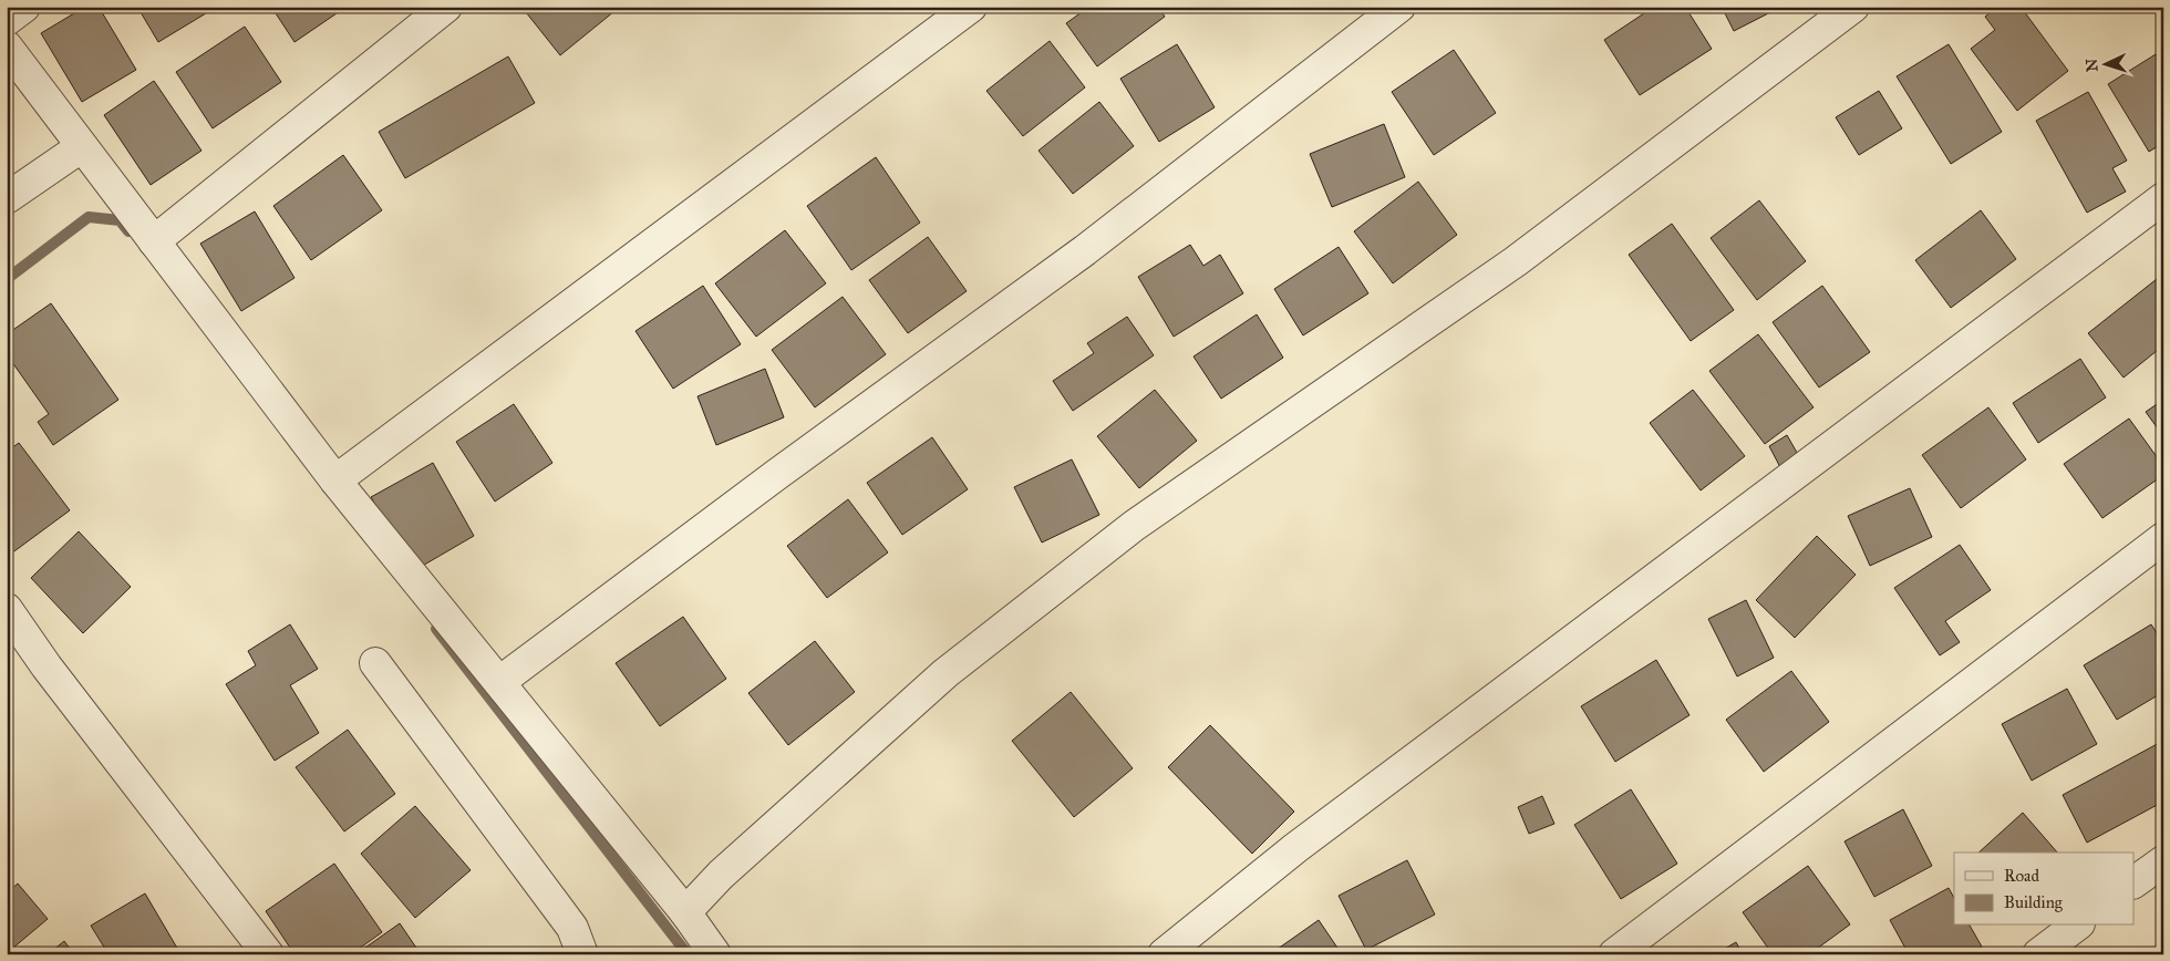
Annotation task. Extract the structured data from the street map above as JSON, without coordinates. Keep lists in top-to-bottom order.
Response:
{
  "legend": ["Road", "Building"],
  "north": "left"
}
